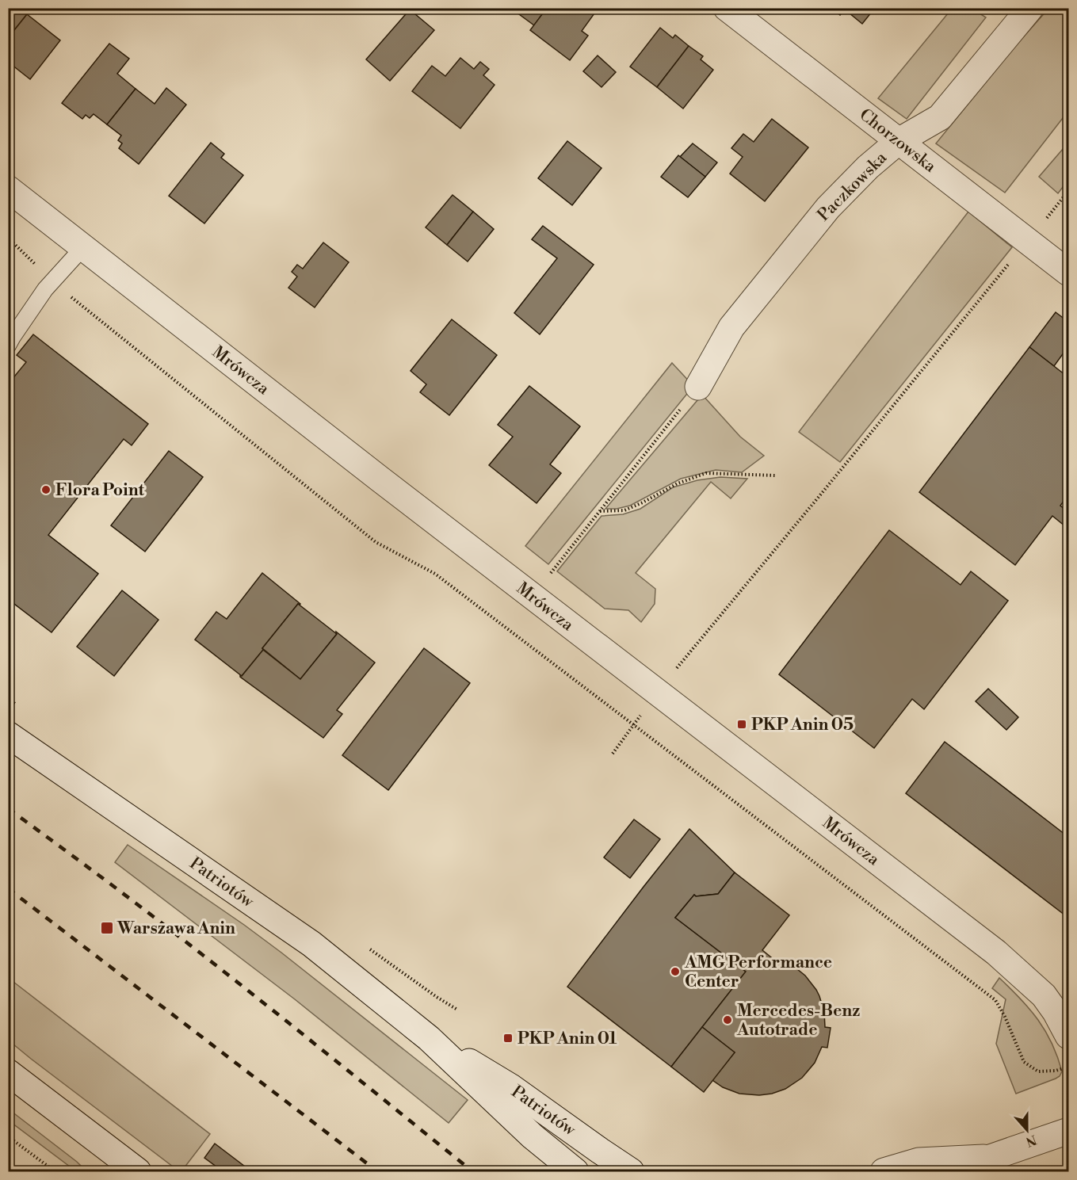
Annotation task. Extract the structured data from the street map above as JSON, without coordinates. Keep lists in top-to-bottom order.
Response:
{
  "streets": {
    "street": [
      "Chorzowska",
      "Paczkowska",
      "Mrówcza",
      "Patriotów"
    ]
  },
  "crossings": [
    ["Chorzowska", "Paczkowska"]
  ],
  "places": {
    "other": ["Flora Point", "AMG Performance Center", "Mercedes-Benz Autotrade"],
    "transit": ["PKP Anin 05", "Warszawa Anin", "PKP Anin 01"]
  },
  "north": "bottom"
}
